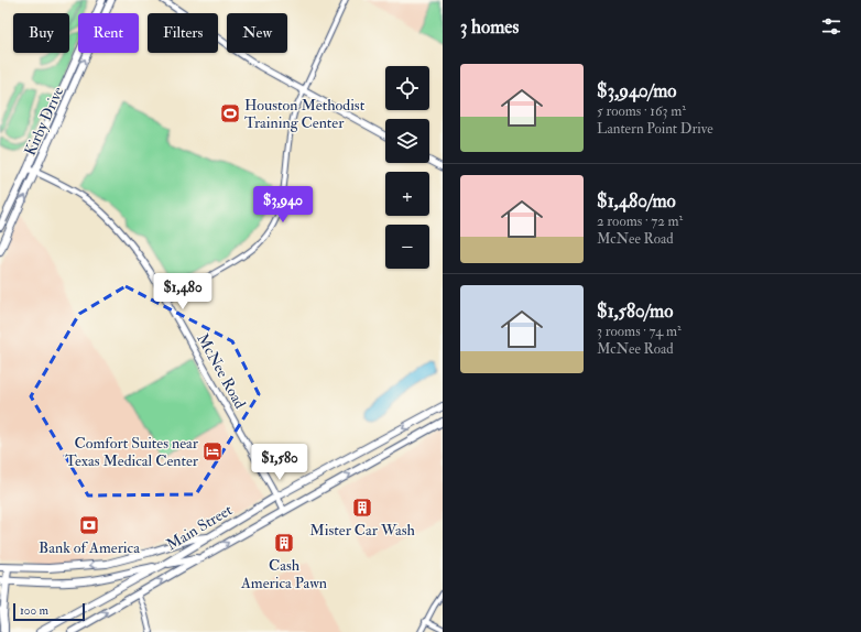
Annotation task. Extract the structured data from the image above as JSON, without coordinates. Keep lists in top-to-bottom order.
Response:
{
  "streets": {
    "main road": ["Kirby Drive", "Main Street"],
    "street": ["McNee Road"]
  },
  "crossings": [
    ["Kirby Drive", "McNee Road"],
    ["McNee Road", "Main Street"]
  ],
  "places": {
    "sports": ["Houston Methodist Training Center"],
    "hotel": ["Comfort Suites near Texas Medical Center"],
    "building": ["Mister Car Wash", "Cash America Pawn"],
    "bank": ["Bank of America"]
  },
  "scale_bar": "100 m",
  "page": {
    "heading": "3 homes",
    "chip": [
      "Buy",
      "Rent",
      "Filters",
      "New"
    ],
    "list": [
      {
        "name": "$3,940/mo",
        "note": "5 rooms · 163 m² · Lantern Point Drive"
      },
      {
        "name": "$1,480/mo",
        "note": "2 rooms · 72 m² · McNee Road"
      },
      {
        "name": "$1,580/mo",
        "note": "3 rooms · 74 m² · McNee Road"
      }
    ],
    "map_buttons": ["+", "−"],
    "price": ["$3,940", "$1,480", "$1,580"],
    "scale": "100 m"
  }
}
